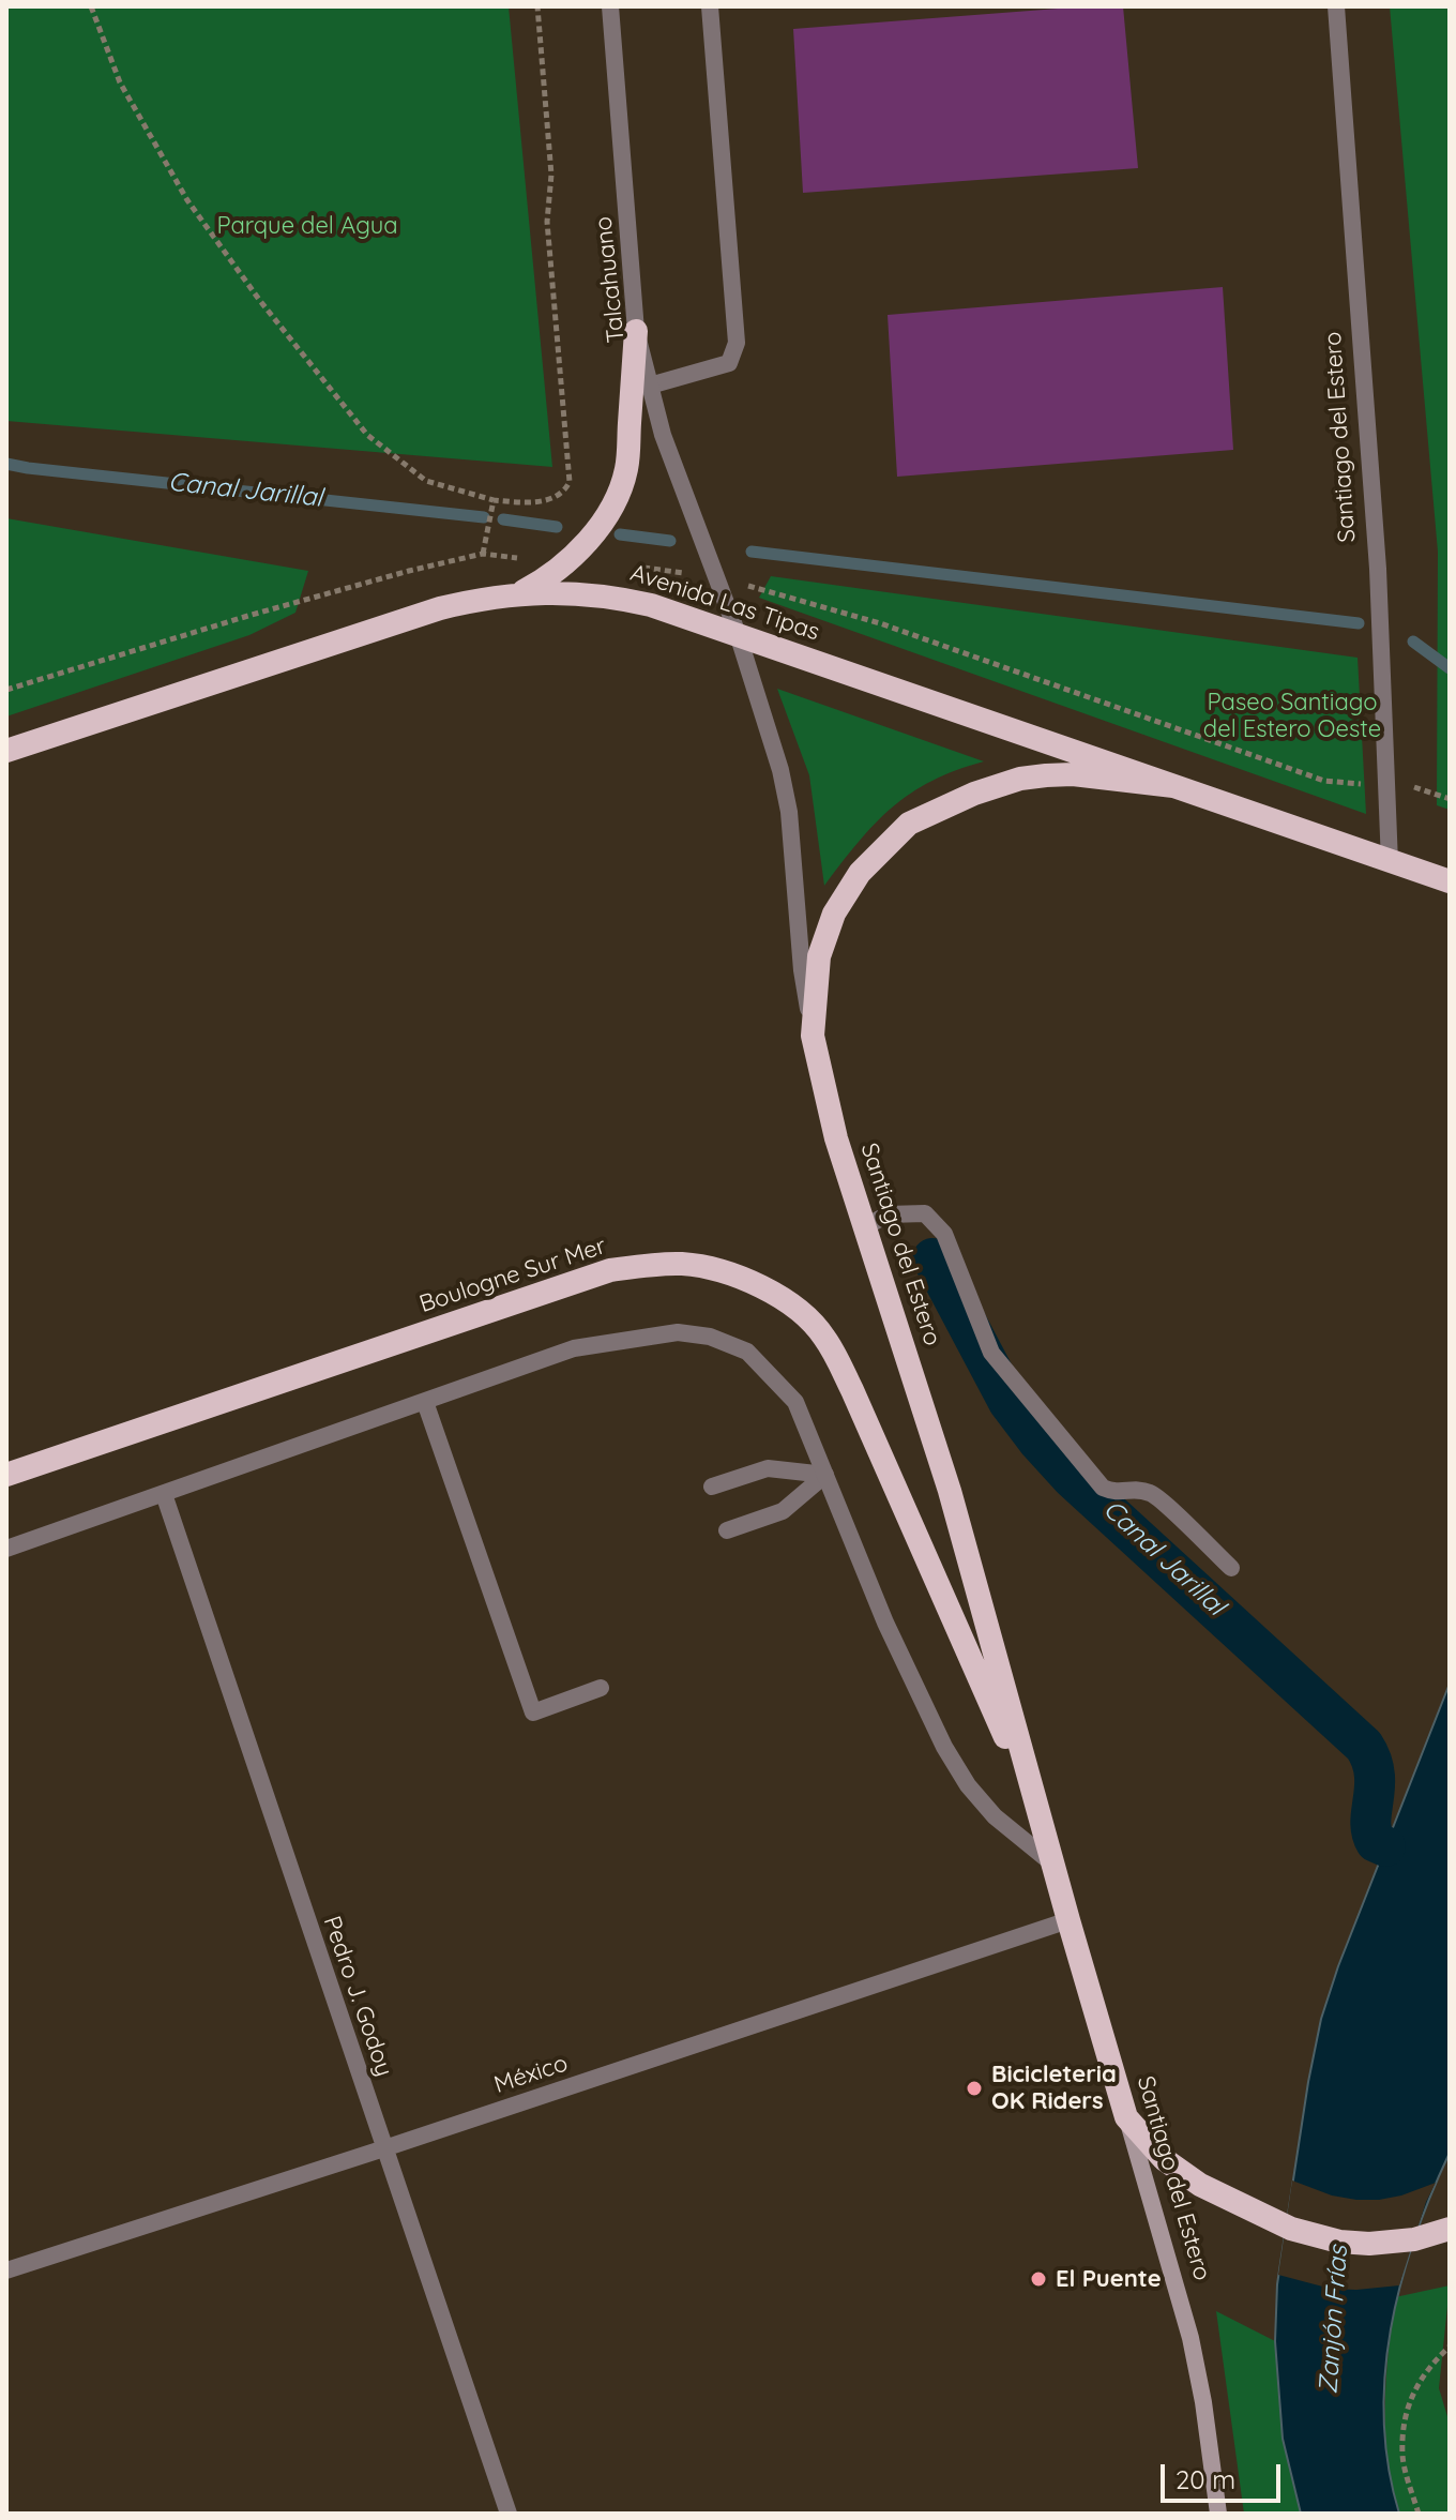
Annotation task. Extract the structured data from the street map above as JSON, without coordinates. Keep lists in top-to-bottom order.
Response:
{
  "streets": {
    "highway": ["Santiago del Estero", "Avenida Las Tipas", "Boulogne Sur Mer"],
    "street": ["Talcahuano", "Pedro J. Godoy", "México"]
  },
  "crossings": [
    ["Talcahuano", "Santiago del Estero"],
    ["Talcahuano", "Avenida Las Tipas"],
    ["Santiago del Estero", "Avenida Las Tipas"],
    ["Santiago del Estero", "Boulogne Sur Mer"],
    ["Santiago del Estero", "México"],
    ["Pedro J. Godoy", "México"]
  ],
  "water": ["Canal Jarillal", "Zanjón Frías"],
  "parks": ["Parque del Agua", "Paseo Santiago del Estero Oeste"],
  "places": ["Bicicleteria OK Riders", "El Puente"],
  "scale_bar": "20 m"
}
